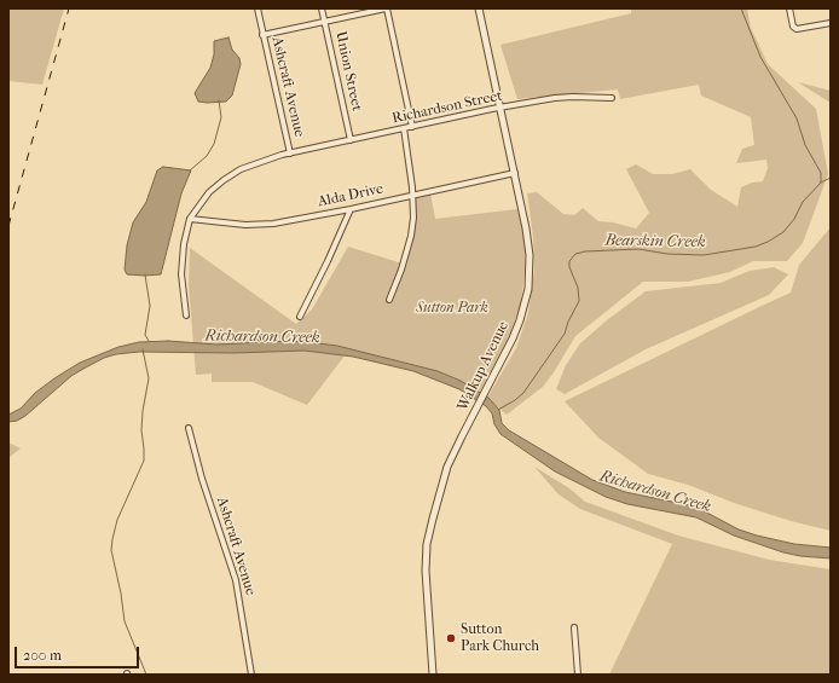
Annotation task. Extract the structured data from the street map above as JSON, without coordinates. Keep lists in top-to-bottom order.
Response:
{
  "streets": {
    "street": [
      "Union Street",
      "Ashcraft Avenue",
      "Richardson Street",
      "Alda Drive",
      "Walkup Avenue"
    ]
  },
  "crossings": [
    ["Union Street", "Richardson Street"],
    ["Ashcraft Avenue", "Richardson Street"],
    ["Ashcraft Avenue", "Alda Drive"],
    ["Richardson Street", "Walkup Avenue"],
    ["Alda Drive", "Walkup Avenue"]
  ],
  "water": ["Bearskin Creek", "Richardson Creek"],
  "parks": ["Sutton Park"],
  "places": ["Sutton Park Church"],
  "scale_bar": "200 m"
}
